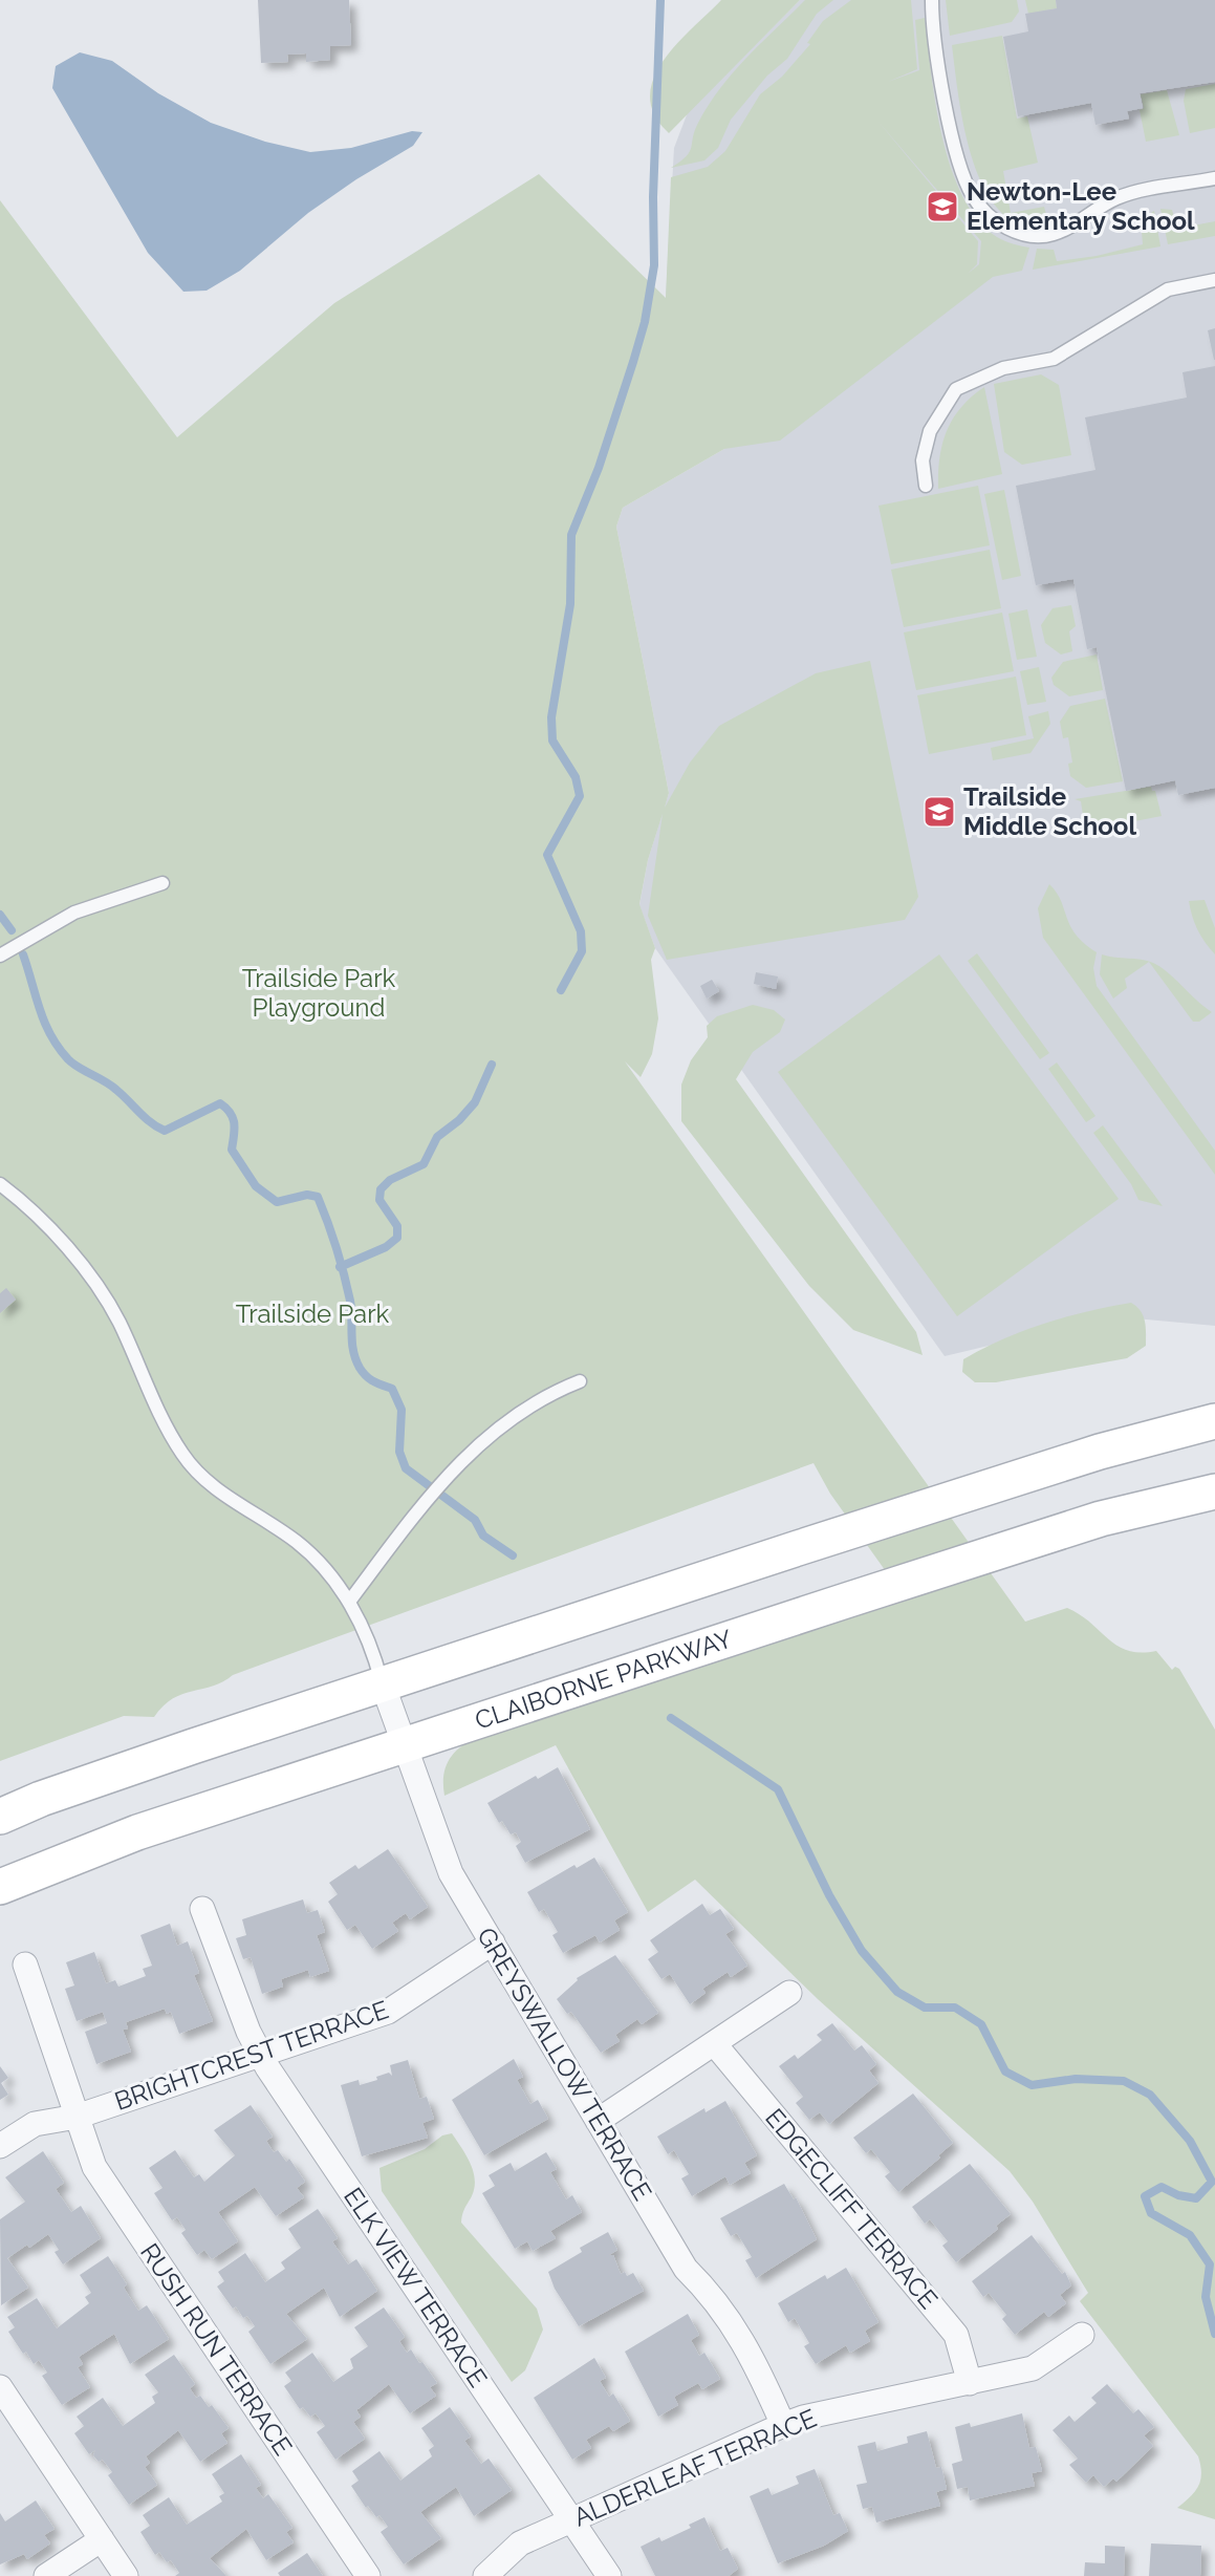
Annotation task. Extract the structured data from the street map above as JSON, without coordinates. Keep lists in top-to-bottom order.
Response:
{
  "streets": {
    "main road": ["CLAIBORNE PARKWAY"],
    "street": [
      "BRIGHTCREST TERRACE",
      "GREYSWALLOW TERRACE",
      "EDGECLIFF TERRACE",
      "ELK VIEW TERRACE",
      "RUSH RUN TERRACE",
      "ALDERLEAF TERRACE"
    ]
  },
  "crossings": [
    ["CLAIBORNE PARKWAY", "GREYSWALLOW TERRACE"],
    ["BRIGHTCREST TERRACE", "GREYSWALLOW TERRACE"],
    ["BRIGHTCREST TERRACE", "ELK VIEW TERRACE"],
    ["BRIGHTCREST TERRACE", "RUSH RUN TERRACE"],
    ["GREYSWALLOW TERRACE", "ALDERLEAF TERRACE"],
    ["EDGECLIFF TERRACE", "ALDERLEAF TERRACE"],
    ["ELK VIEW TERRACE", "ALDERLEAF TERRACE"]
  ],
  "parks": ["Trailside Park Playground", "Trailside Park"],
  "places": {
    "school or university": ["Newton-Lee Elementary School", "Trailside Middle School"]
  }
}
